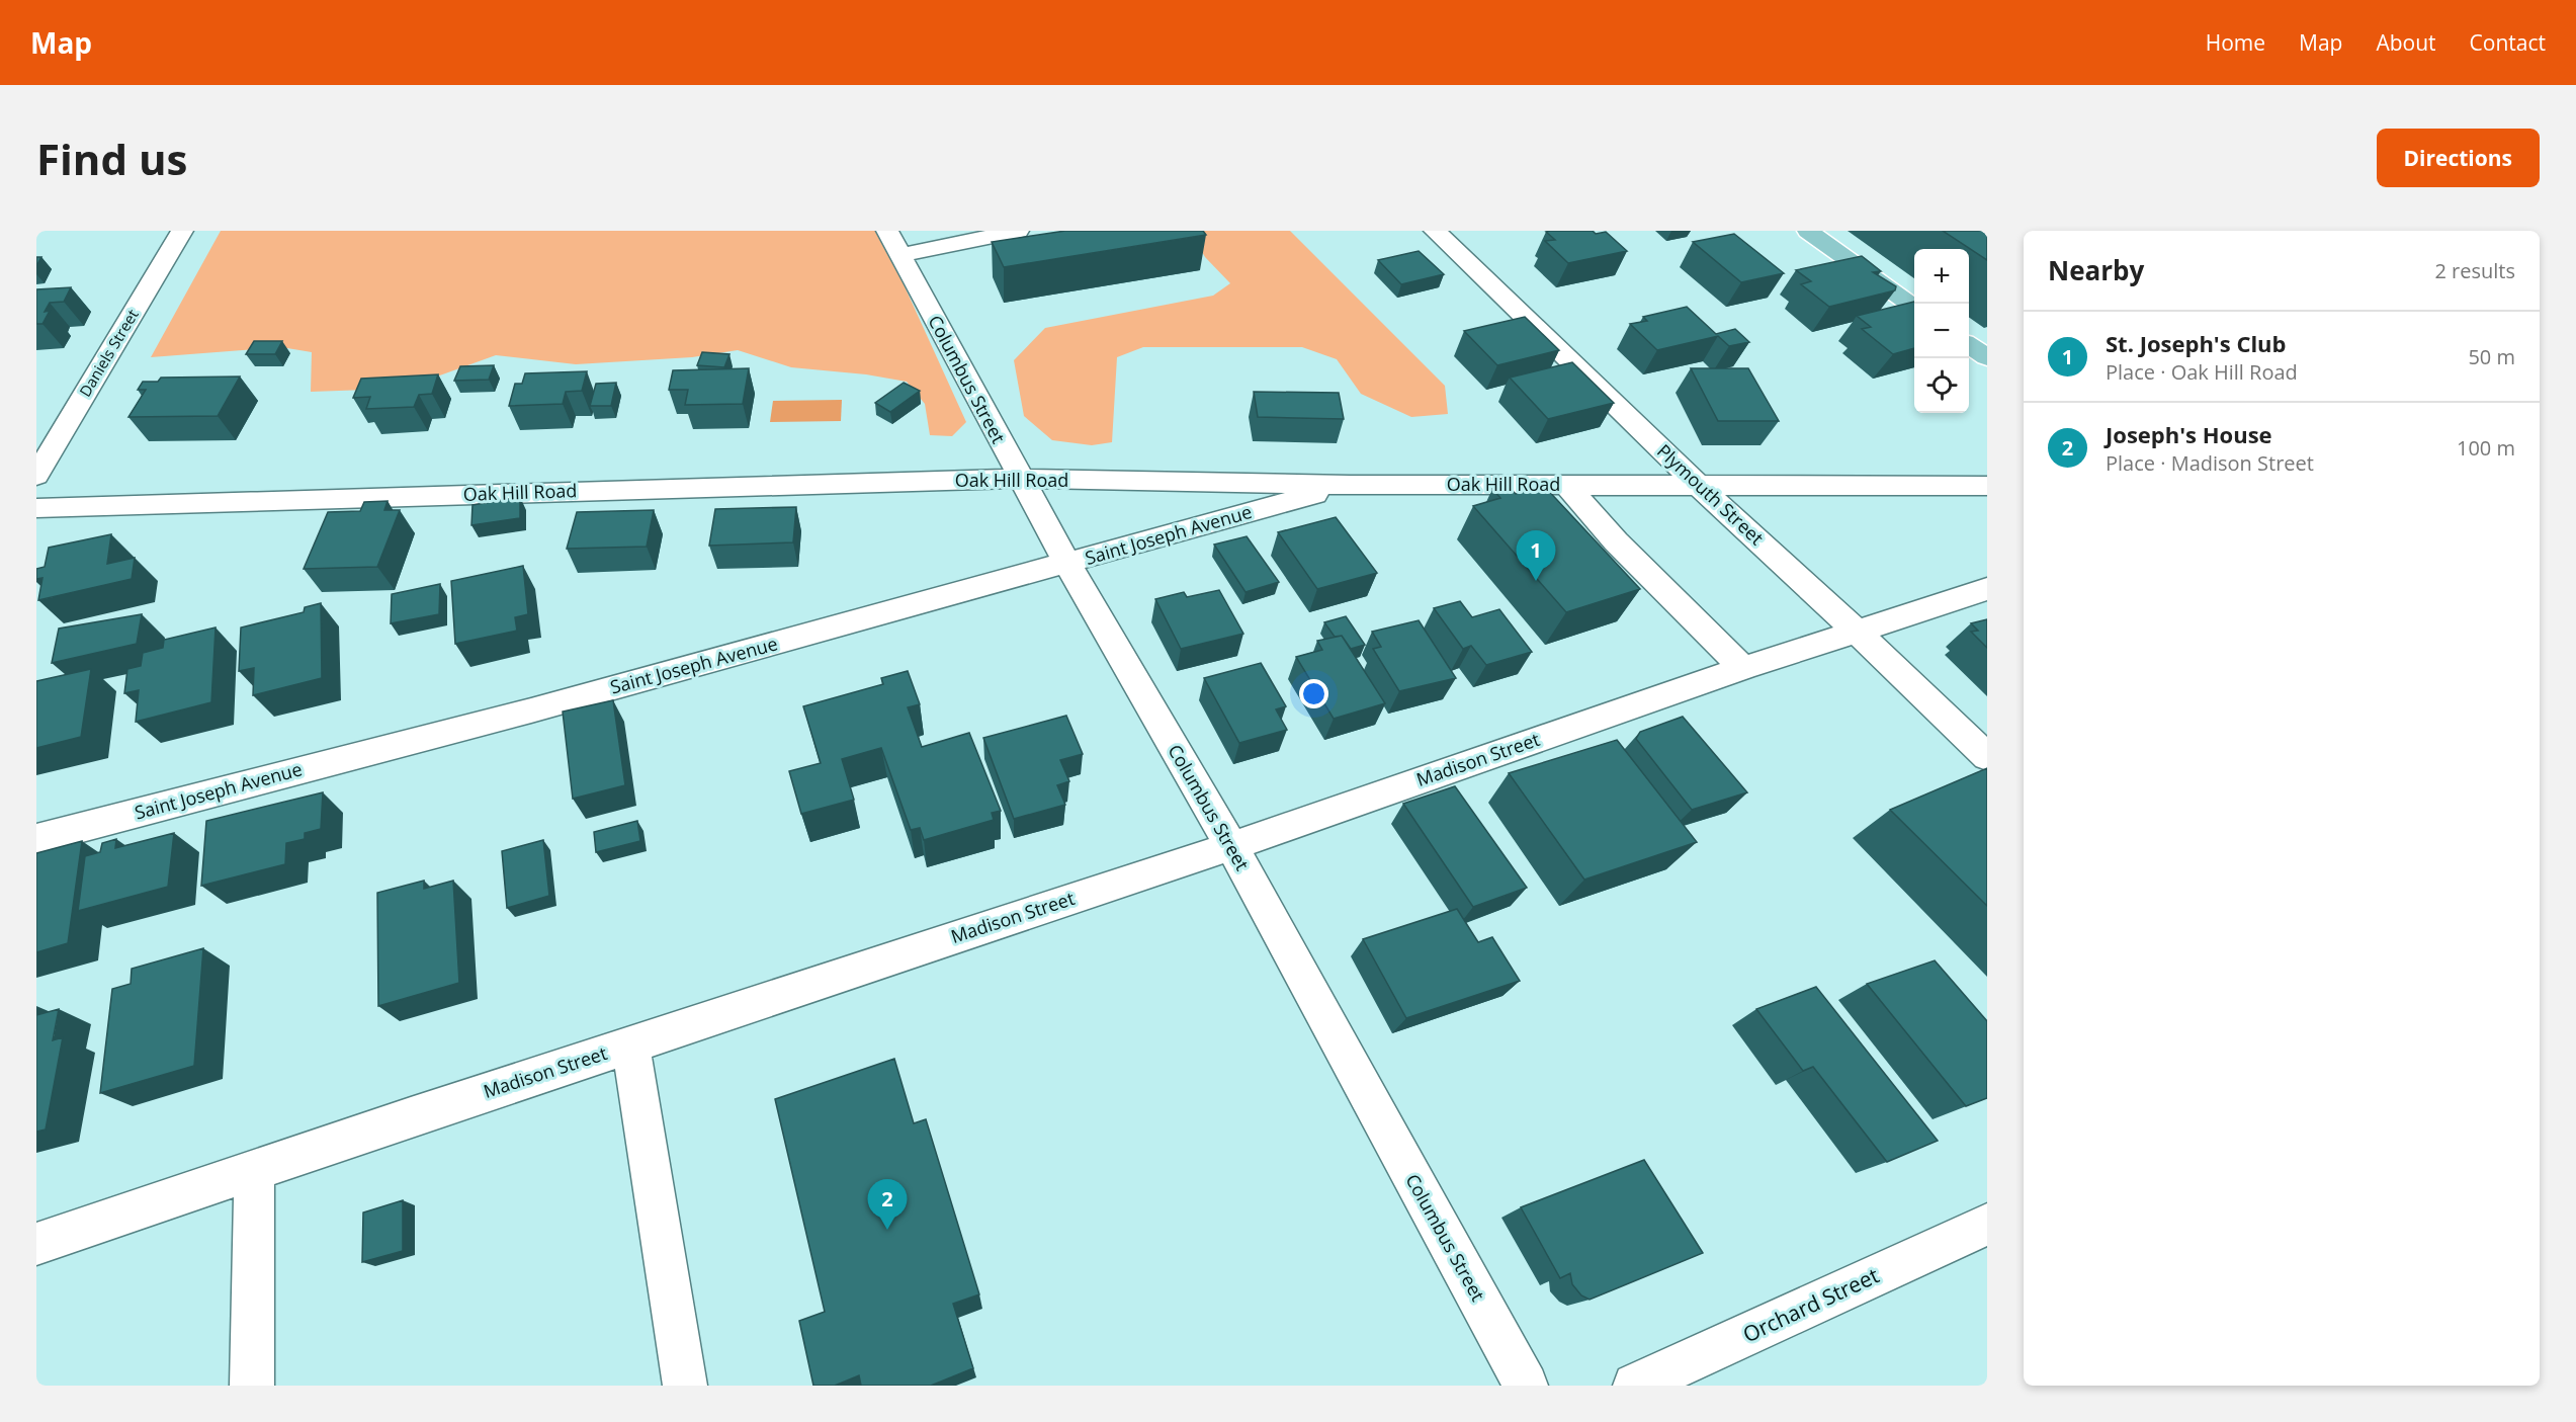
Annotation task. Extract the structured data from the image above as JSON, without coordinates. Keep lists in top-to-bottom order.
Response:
{
  "streets": {
    "street": [
      "Daniels Street",
      "Columbus Street",
      "Oak Hill Road",
      "Plymouth Street",
      "Saint Joseph Avenue",
      "Madison Street",
      "Orchard Street"
    ]
  },
  "crossings": [
    ["Columbus Street", "Oak Hill Road"],
    ["Columbus Street", "Saint Joseph Avenue"],
    ["Columbus Street", "Madison Street"],
    ["Oak Hill Road", "Plymouth Street"],
    ["Oak Hill Road", "Saint Joseph Avenue"],
    ["Plymouth Street", "Madison Street"]
  ],
  "page": {
    "header": "Map",
    "nav": [
      "Home",
      "Map",
      "About",
      "Contact"
    ],
    "buttons": "Directions",
    "title": "Find us",
    "heading": ["Nearby", "2 results"],
    "map_buttons": ["+", "−"],
    "list": [
      {
        "mark": "1",
        "name": "St. Joseph's Club",
        "note": "Place · Oak Hill Road",
        "value": "50 m"
      },
      {
        "mark": "2",
        "name": "Joseph's House",
        "note": "Place · Madison Street",
        "value": "100 m"
      }
    ],
    "pins": ["1", "2"]
  }
}
